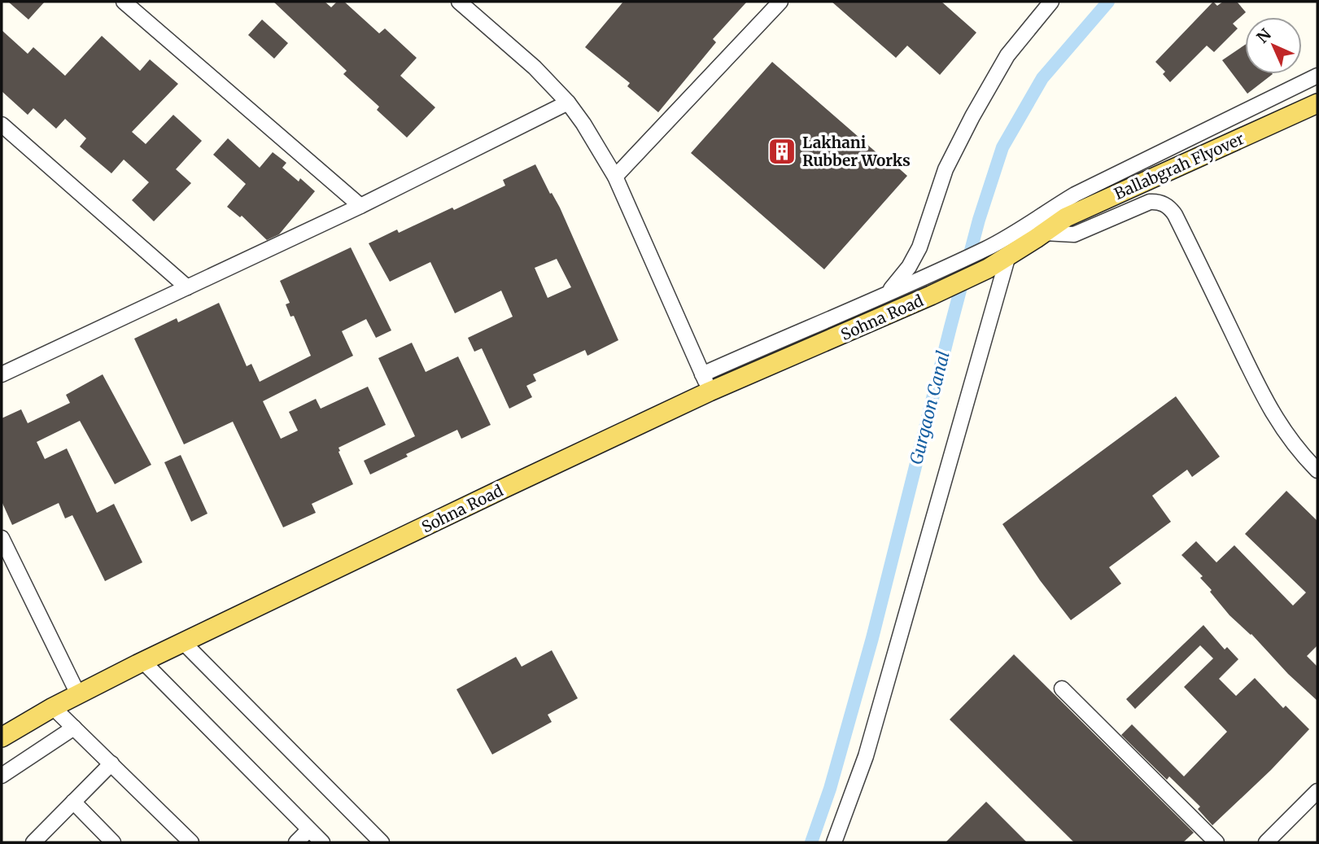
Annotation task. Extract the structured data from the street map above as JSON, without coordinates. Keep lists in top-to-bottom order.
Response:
{
  "streets": {
    "main road": ["Ballabgrah Flyover", "Sohna Road"]
  },
  "crossings": [
    ["Ballabgrah Flyover", "Sohna Road"]
  ],
  "water": ["Gurgaon Canal"],
  "places": {
    "building": ["Lakhani Rubber Works"]
  },
  "north": "top left"
}
